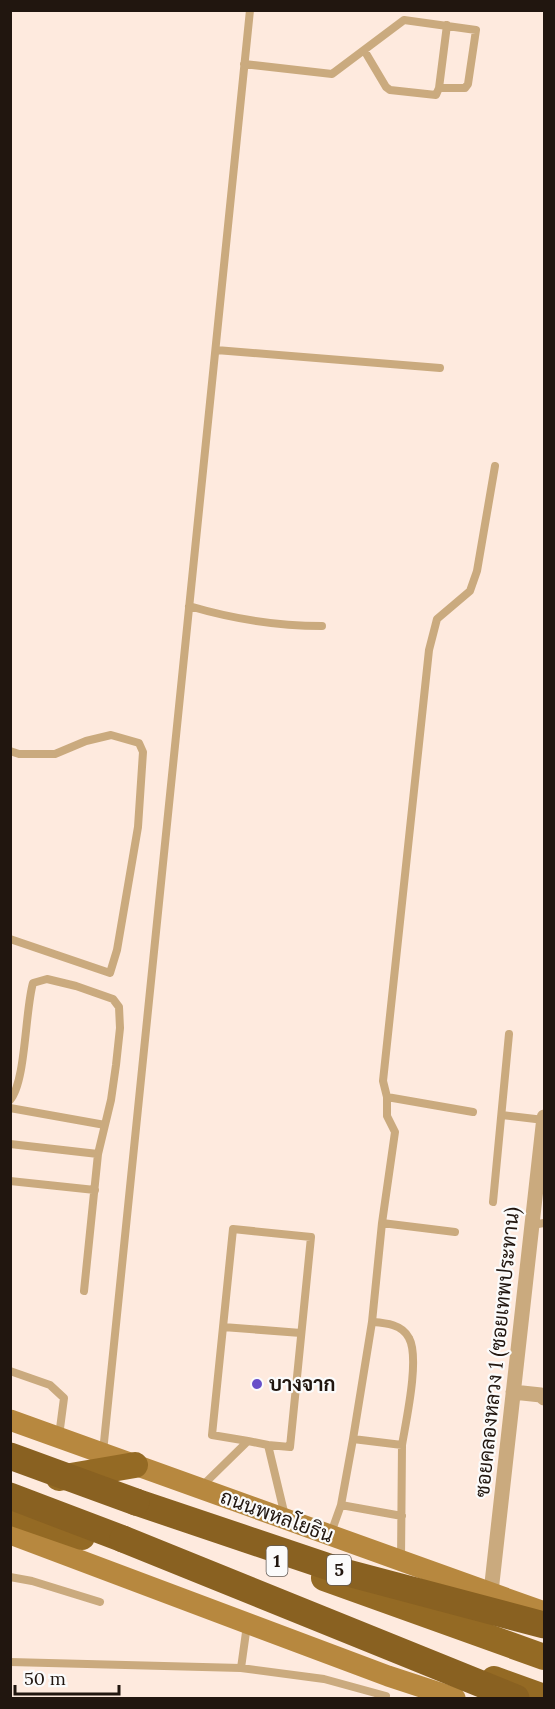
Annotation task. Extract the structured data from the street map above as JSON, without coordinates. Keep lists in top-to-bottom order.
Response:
{
  "streets": {
    "highway": ["1", "5"],
    "main road": ["ถนนพหลโยธิน"],
    "street": ["ซอยคลองหลวง 1 (ซอยเทพประทาน)"]
  },
  "crossings": [
    ["ซอยคลองหลวง 1 (ซอยเทพประทาน)", "ถนนพหลโยธิน"]
  ],
  "places": ["บางจาก"],
  "scale_bar": "50 m"
}
